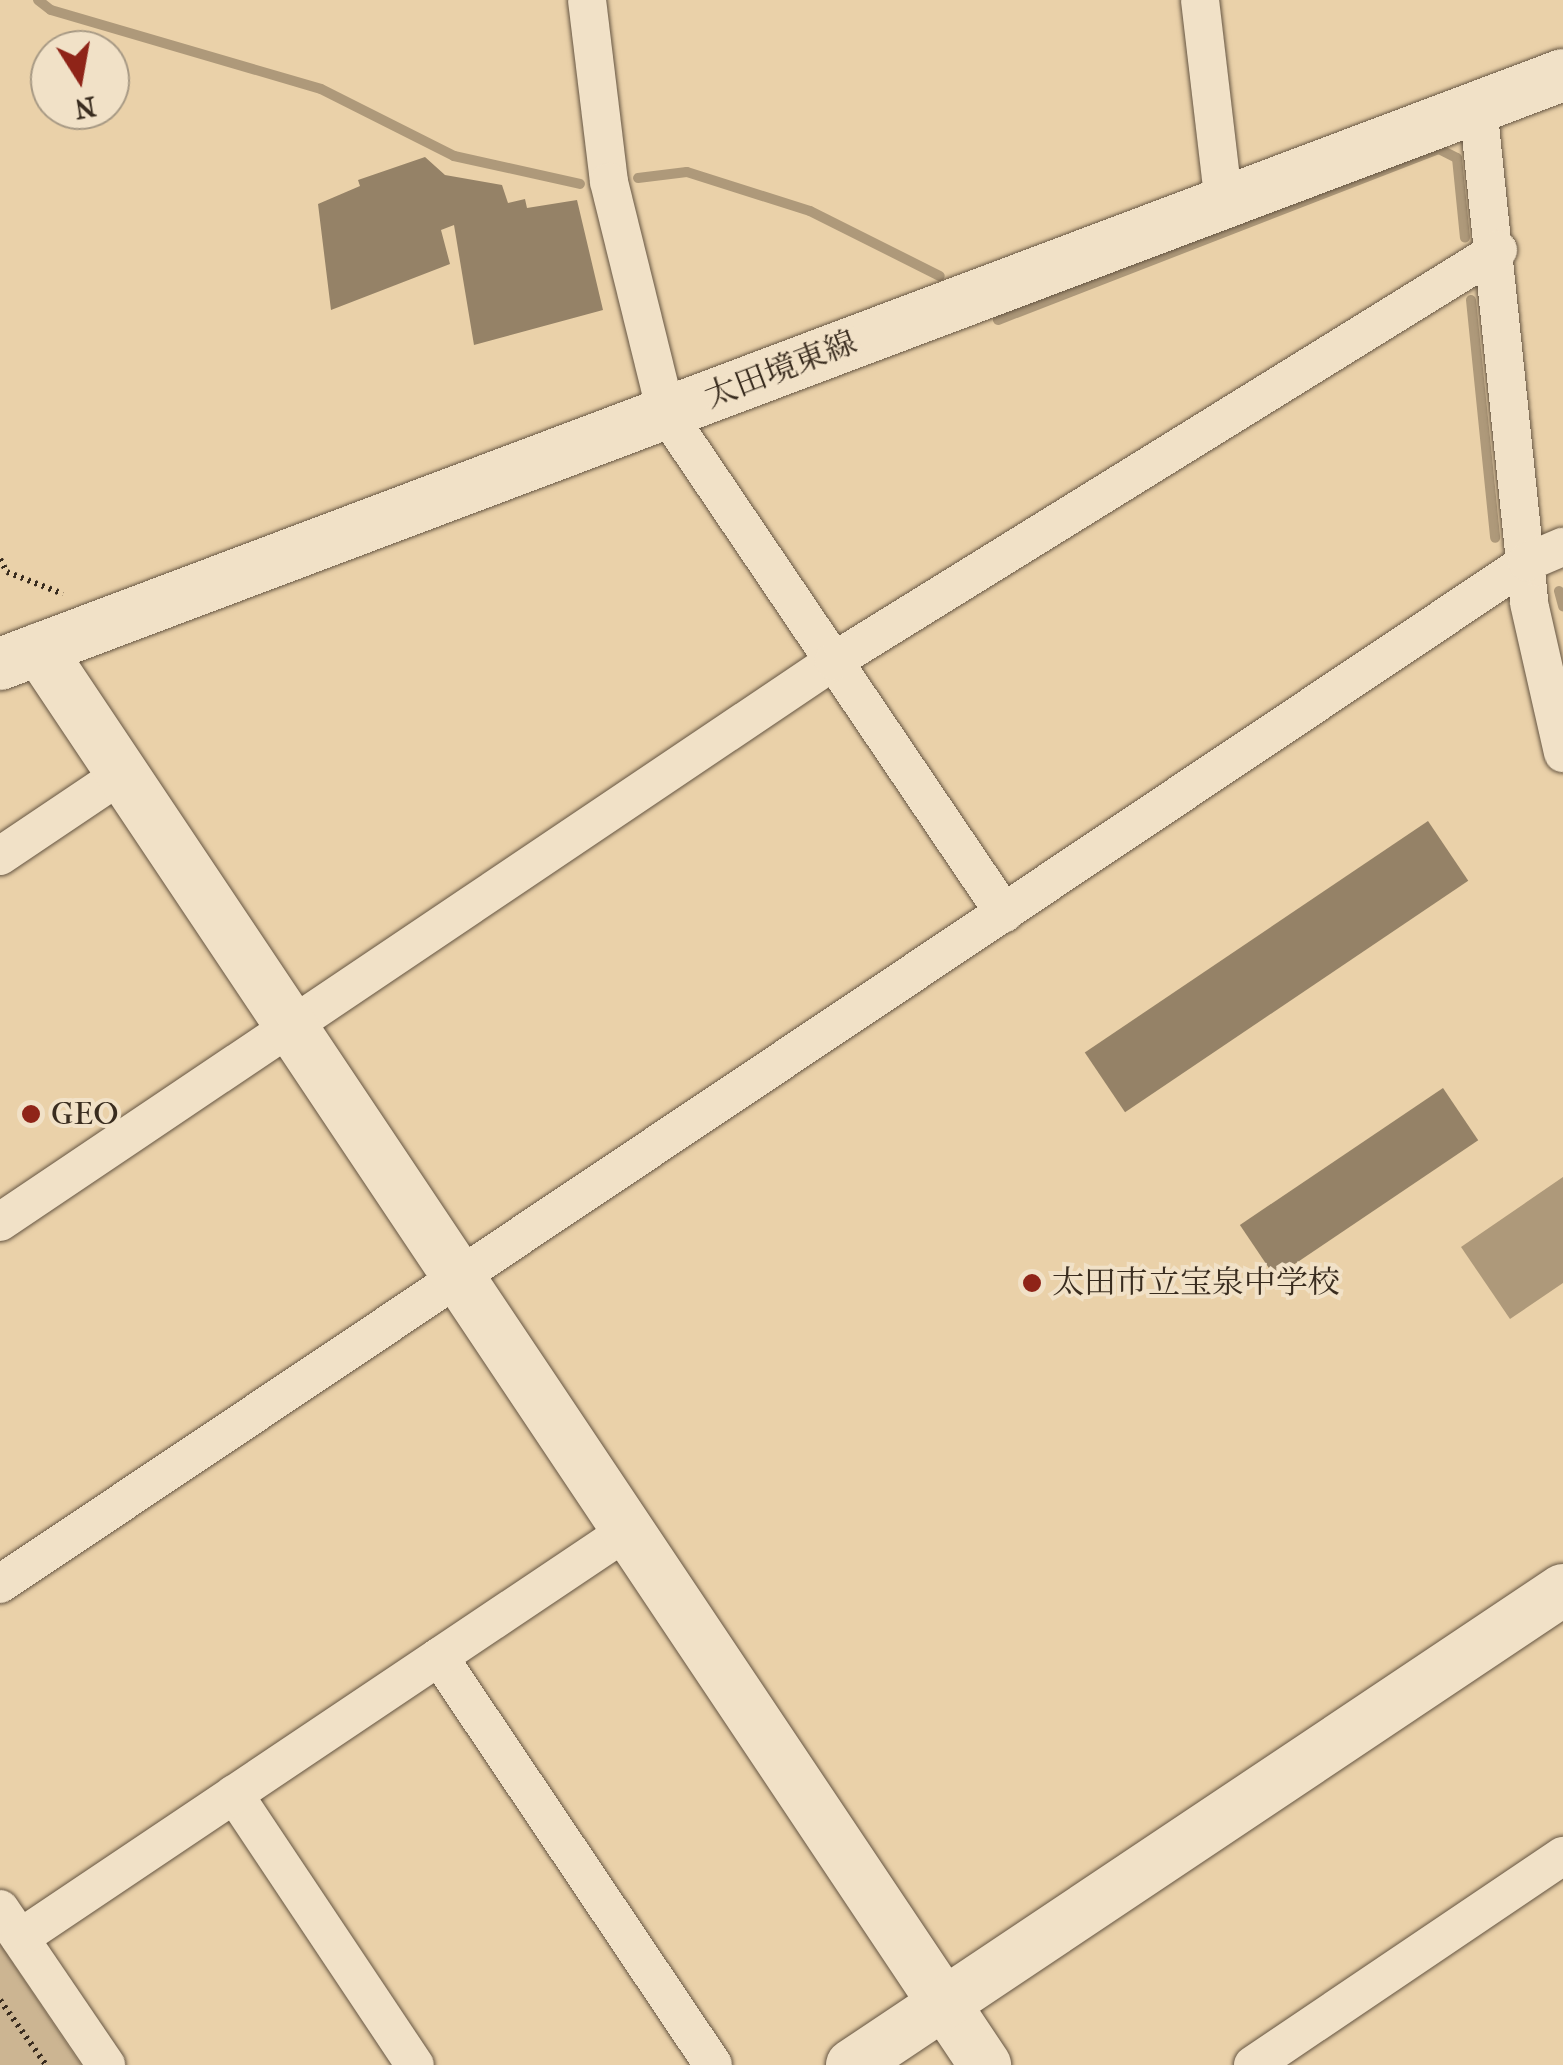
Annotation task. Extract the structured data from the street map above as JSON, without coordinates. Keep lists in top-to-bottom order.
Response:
{
  "streets": {
    "street": ["太田境東線"]
  },
  "places": ["GEO", "太田市立宝泉中学校"],
  "north": "bottom"
}
